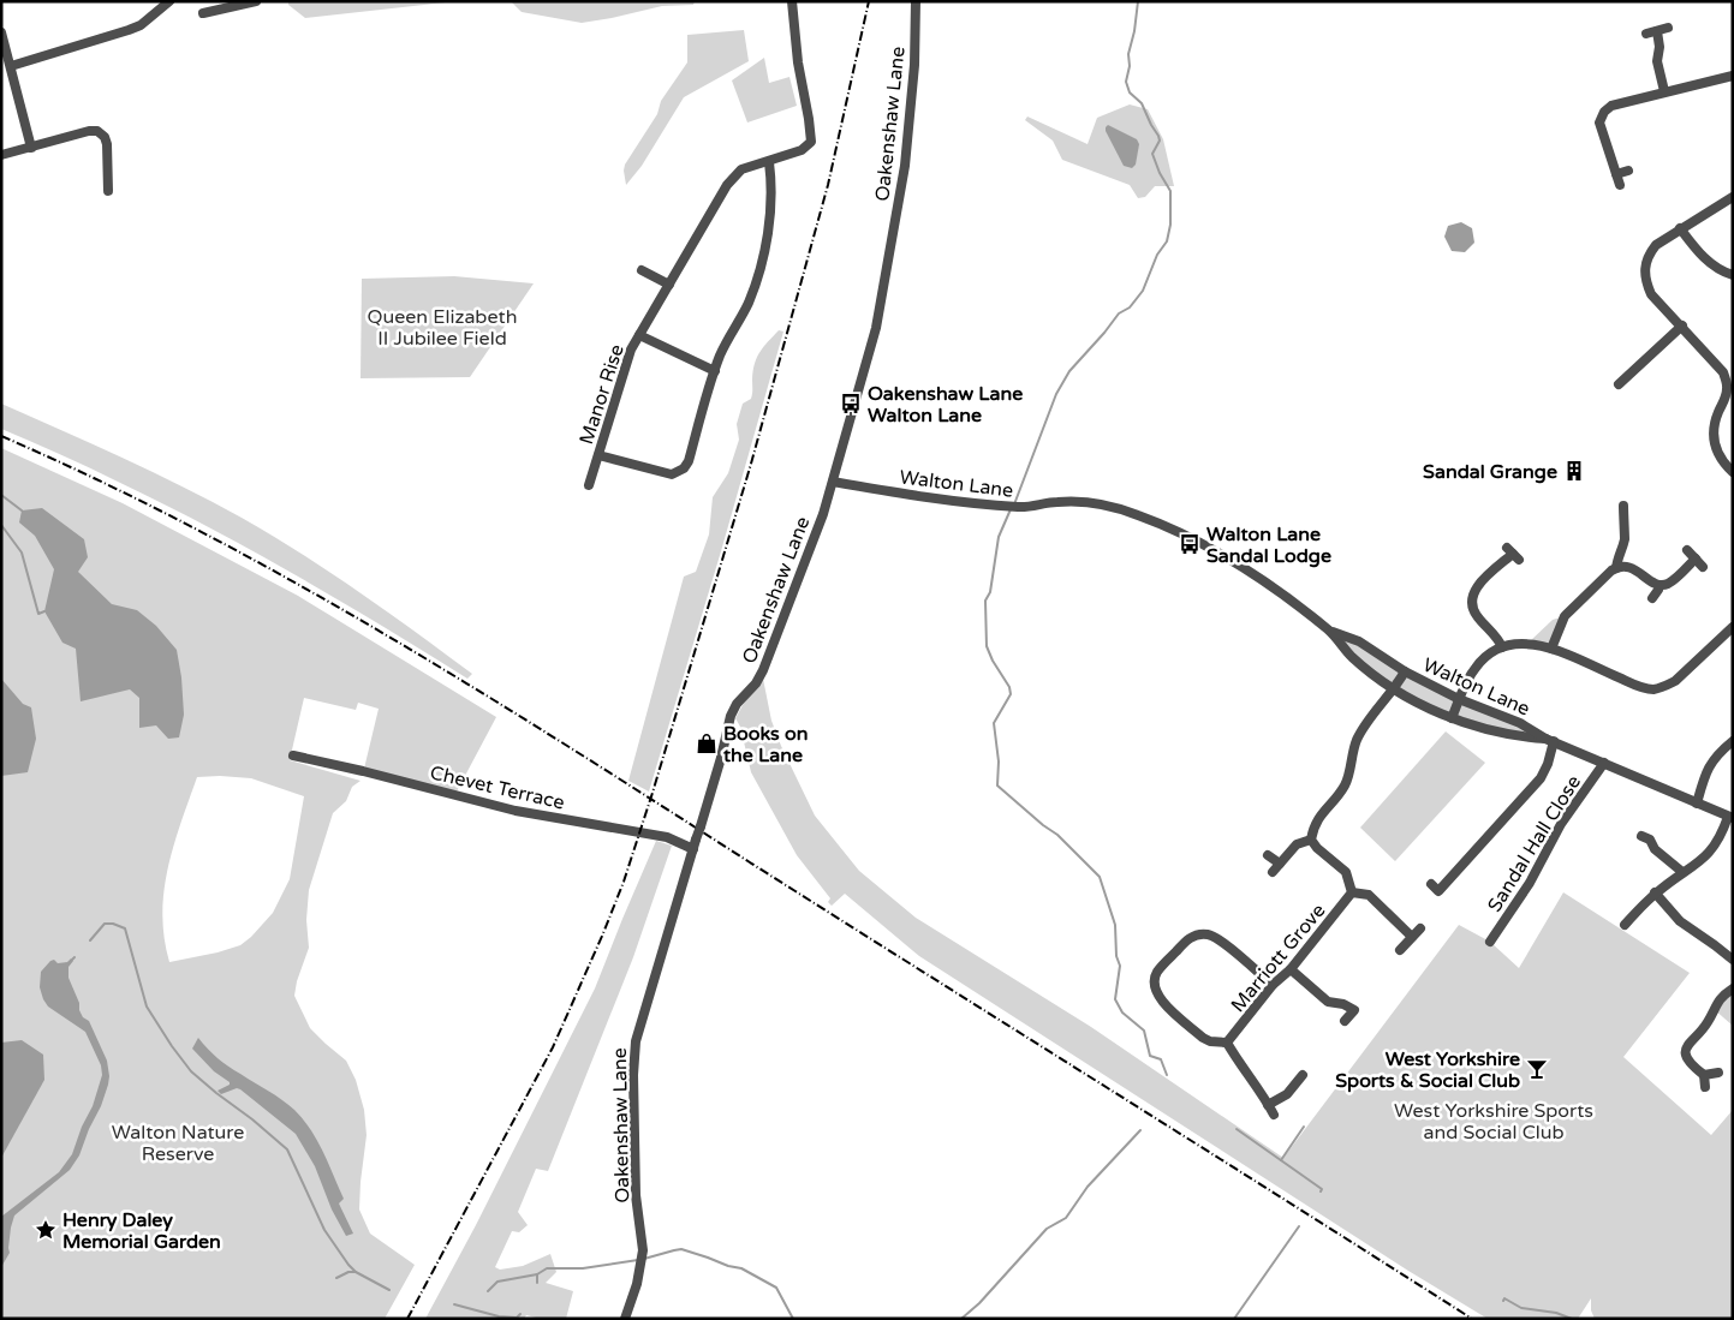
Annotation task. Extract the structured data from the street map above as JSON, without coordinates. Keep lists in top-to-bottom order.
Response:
{
  "streets": {
    "street": [
      "Oakenshaw Lane",
      "Manor Rise",
      "Walton Lane",
      "Chevet Terrace",
      "Sandal Hall Close",
      "Marriott Grove"
    ]
  },
  "crossings": [
    ["Oakenshaw Lane", "Walton Lane"],
    ["Oakenshaw Lane", "Chevet Terrace"],
    ["Walton Lane", "Sandal Hall Close"]
  ],
  "parks": ["Queen Elizabeth II Jubilee Field", "West Yorkshire Sports and Social Club", "Walton Nature Reserve"],
  "places": {
    "bus stop": ["Oakenshaw Lane Walton Lane", "Walton Lane Sandal Lodge"],
    "building": ["Sandal Grange"],
    "shop": ["Books on the Lane"],
    "bar": ["West Yorkshire Sports & Social Club"],
    "place": ["Henry Daley Memorial Garden"]
  }
}
